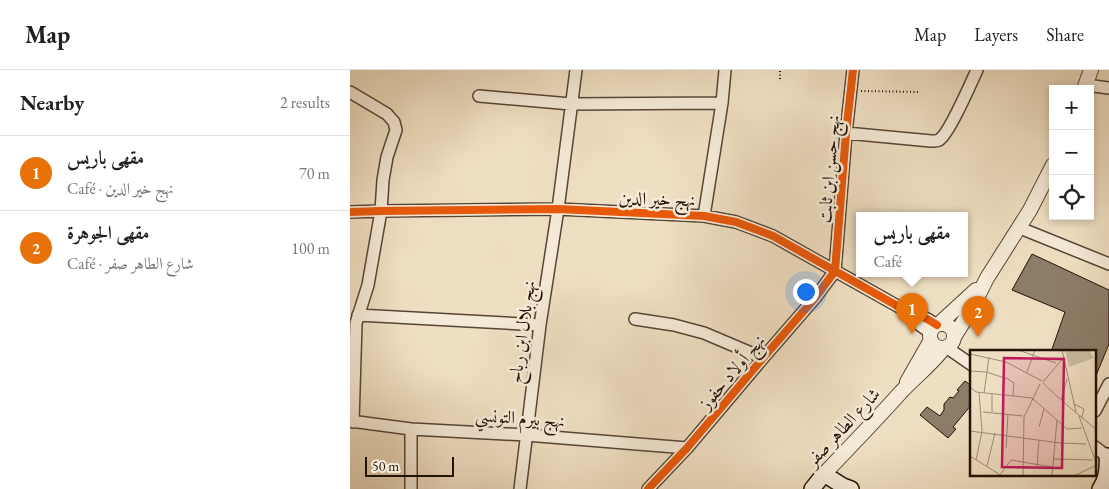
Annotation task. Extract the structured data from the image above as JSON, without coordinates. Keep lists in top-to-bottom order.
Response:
{
  "streets": {
    "main road": ["شارع الطاهر صفر"],
    "street": [
      "نهج حسن ابن ثابت",
      "نهج خير الدين",
      "نهج بلال ابن رباح",
      "نهج أولاد حفوز",
      "نهج بيرم التونسي"
    ]
  },
  "crossings": [
    ["نهج حسن ابن ثابت", "نهج خير الدين"],
    ["نهج حسن ابن ثابت", "نهج أولاد حفوز"],
    ["نهج خير الدين", "نهج بلال ابن رباح"],
    ["نهج خير الدين", "نهج أولاد حفوز"],
    ["نهج خير الدين", "شارع الطاهر صفر"],
    ["نهج بلال ابن رباح", "نهج بيرم التونسي"],
    ["نهج أولاد حفوز", "نهج بيرم التونسي"]
  ],
  "scale_bar": "50 m",
  "page": {
    "header": "Map",
    "nav": ["Map", "Layers", "Share"],
    "heading": ["Nearby", "2 results"],
    "map_buttons": ["+", "−"],
    "list": [
      {
        "mark": "1",
        "name": "مقهى باريس",
        "note": "Café · نهج خير الدين",
        "value": "70 m"
      },
      {
        "mark": "2",
        "name": "مقهى الجوهرة",
        "note": "Café · شارع الطاهر صفر",
        "value": "100 m"
      }
    ],
    "popup": ["مقهى باريس", "Café"],
    "pins": ["1", "2"],
    "scale": "50 m"
  }
}
